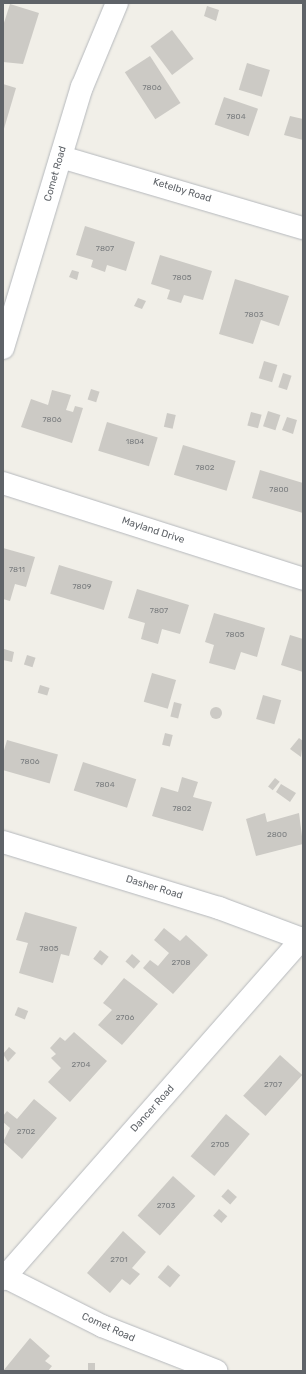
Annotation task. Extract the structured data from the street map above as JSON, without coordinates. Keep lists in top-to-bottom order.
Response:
{
  "streets": {
    "street": [
      "Comet Road",
      "Ketelby Road",
      "Mayland Drive",
      "Dasher Road",
      "Dancer Road"
    ]
  },
  "crossings": [
    ["Comet Road", "Ketelby Road"],
    ["Comet Road", "Dancer Road"],
    ["Dasher Road", "Dancer Road"]
  ],
  "house_numbers": [
    "7806",
    "7804",
    "7807",
    "7805",
    "7803",
    "7806",
    "1804",
    "7802",
    "7800",
    "7811",
    "7809",
    "7807",
    "7805",
    "7806",
    "7804",
    "7802",
    "2800",
    "7805",
    "2708",
    "2706",
    "2704",
    "2707",
    "2702",
    "2705",
    "2703",
    "2701"
  ]
}
